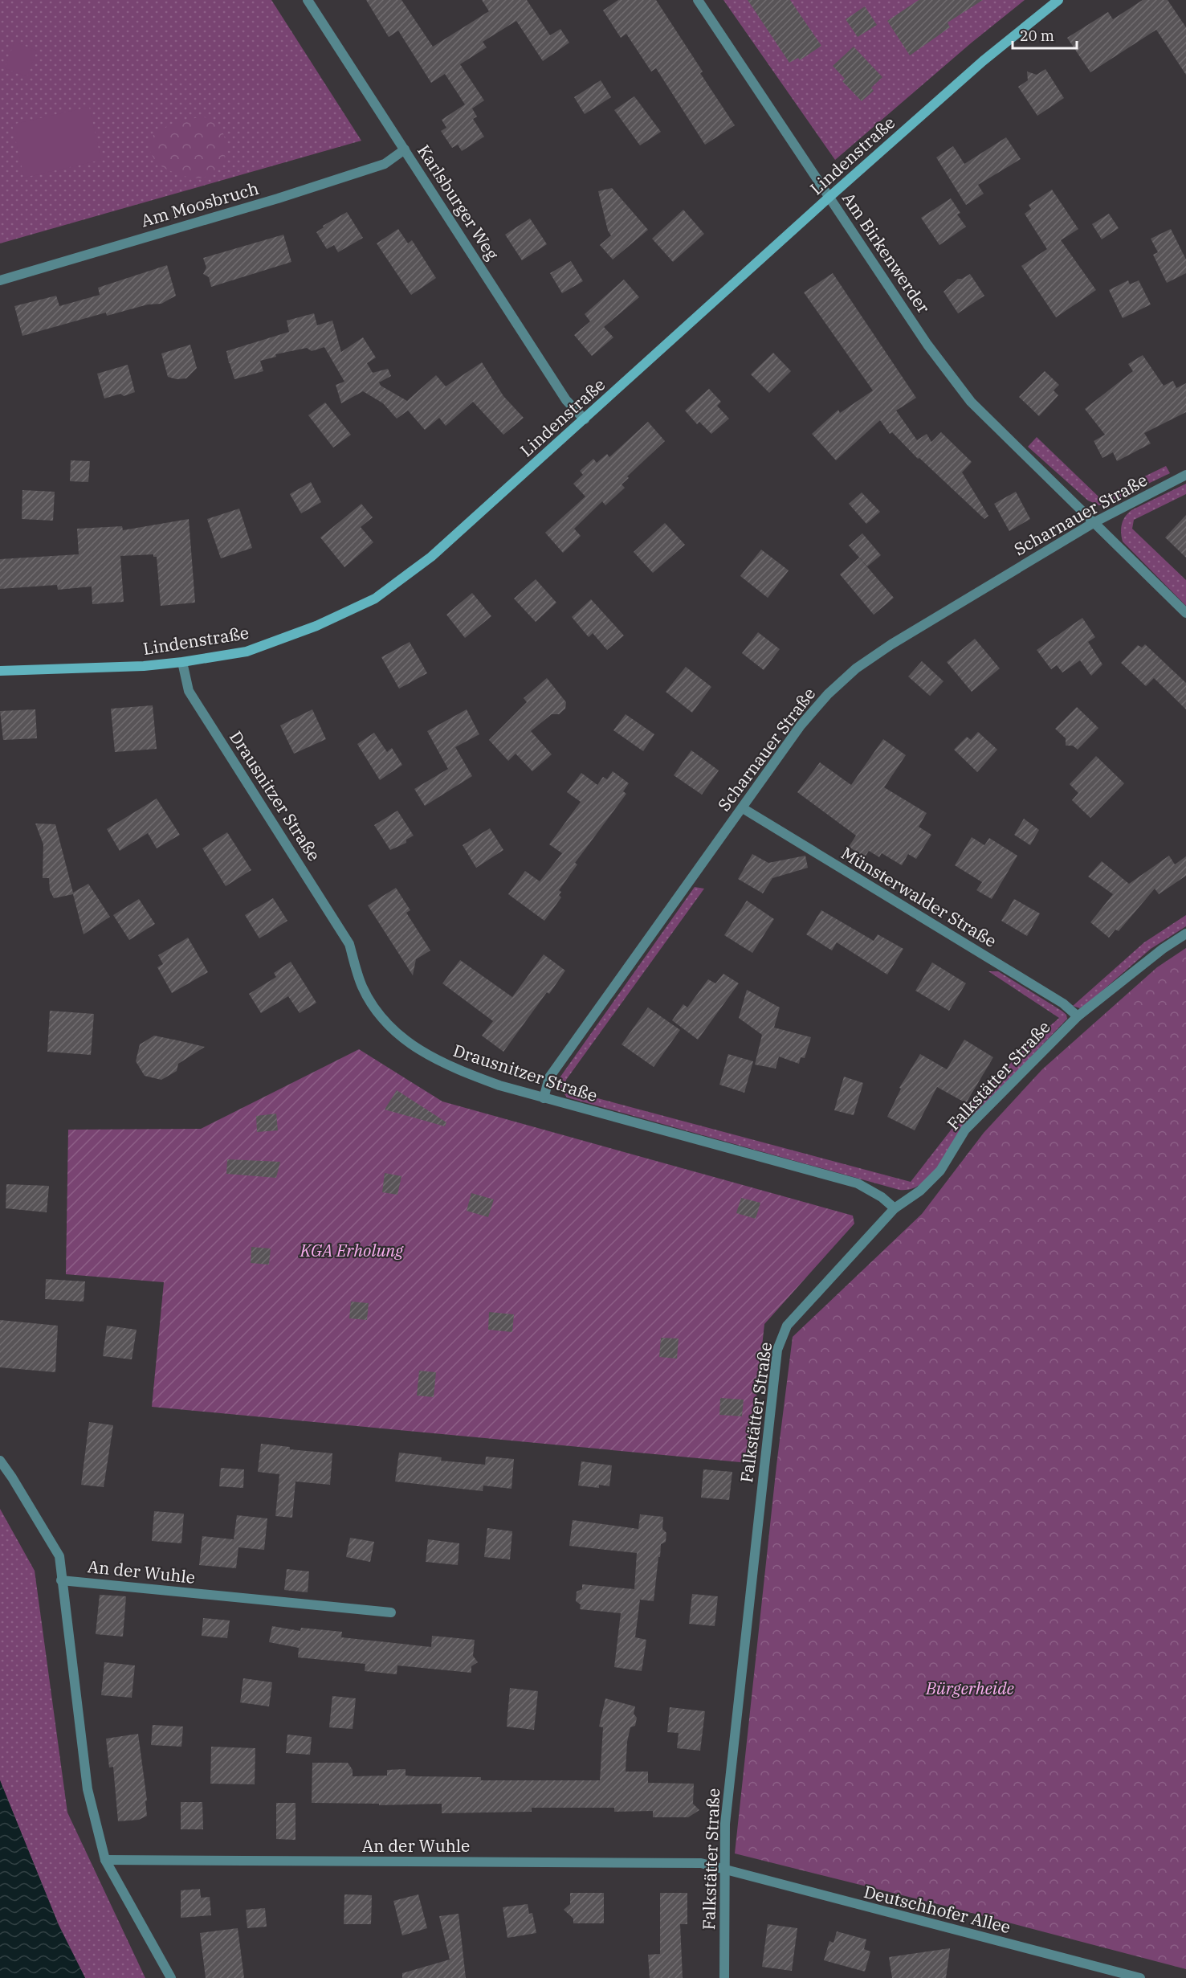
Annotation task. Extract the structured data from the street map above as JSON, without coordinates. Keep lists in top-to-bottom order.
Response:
{
  "streets": {
    "street": [
      "Lindenstraße",
      "Karlsburger Weg",
      "Am Moosbruch",
      "Am Birkenwerder",
      "Scharnauer Straße",
      "Drausnitzer Straße",
      "Münsterwalder Straße",
      "Falkstätter Straße",
      "An der Wuhle",
      "Deutschhofer Allee"
    ]
  },
  "crossings": [
    ["Lindenstraße", "Karlsburger Weg"],
    ["Lindenstraße", "Am Birkenwerder"],
    ["Lindenstraße", "Drausnitzer Straße"],
    ["Karlsburger Weg", "Am Moosbruch"],
    ["Am Birkenwerder", "Scharnauer Straße"],
    ["Scharnauer Straße", "Drausnitzer Straße"],
    ["Scharnauer Straße", "Münsterwalder Straße"],
    ["Drausnitzer Straße", "Falkstätter Straße"],
    ["Münsterwalder Straße", "Falkstätter Straße"],
    ["Falkstätter Straße", "An der Wuhle"],
    ["Falkstätter Straße", "Deutschhofer Allee"],
    ["An der Wuhle", "Deutschhofer Allee"]
  ],
  "parks": ["KGA Erholung", "Bürgerheide"],
  "scale_bar": "20 m"
}
